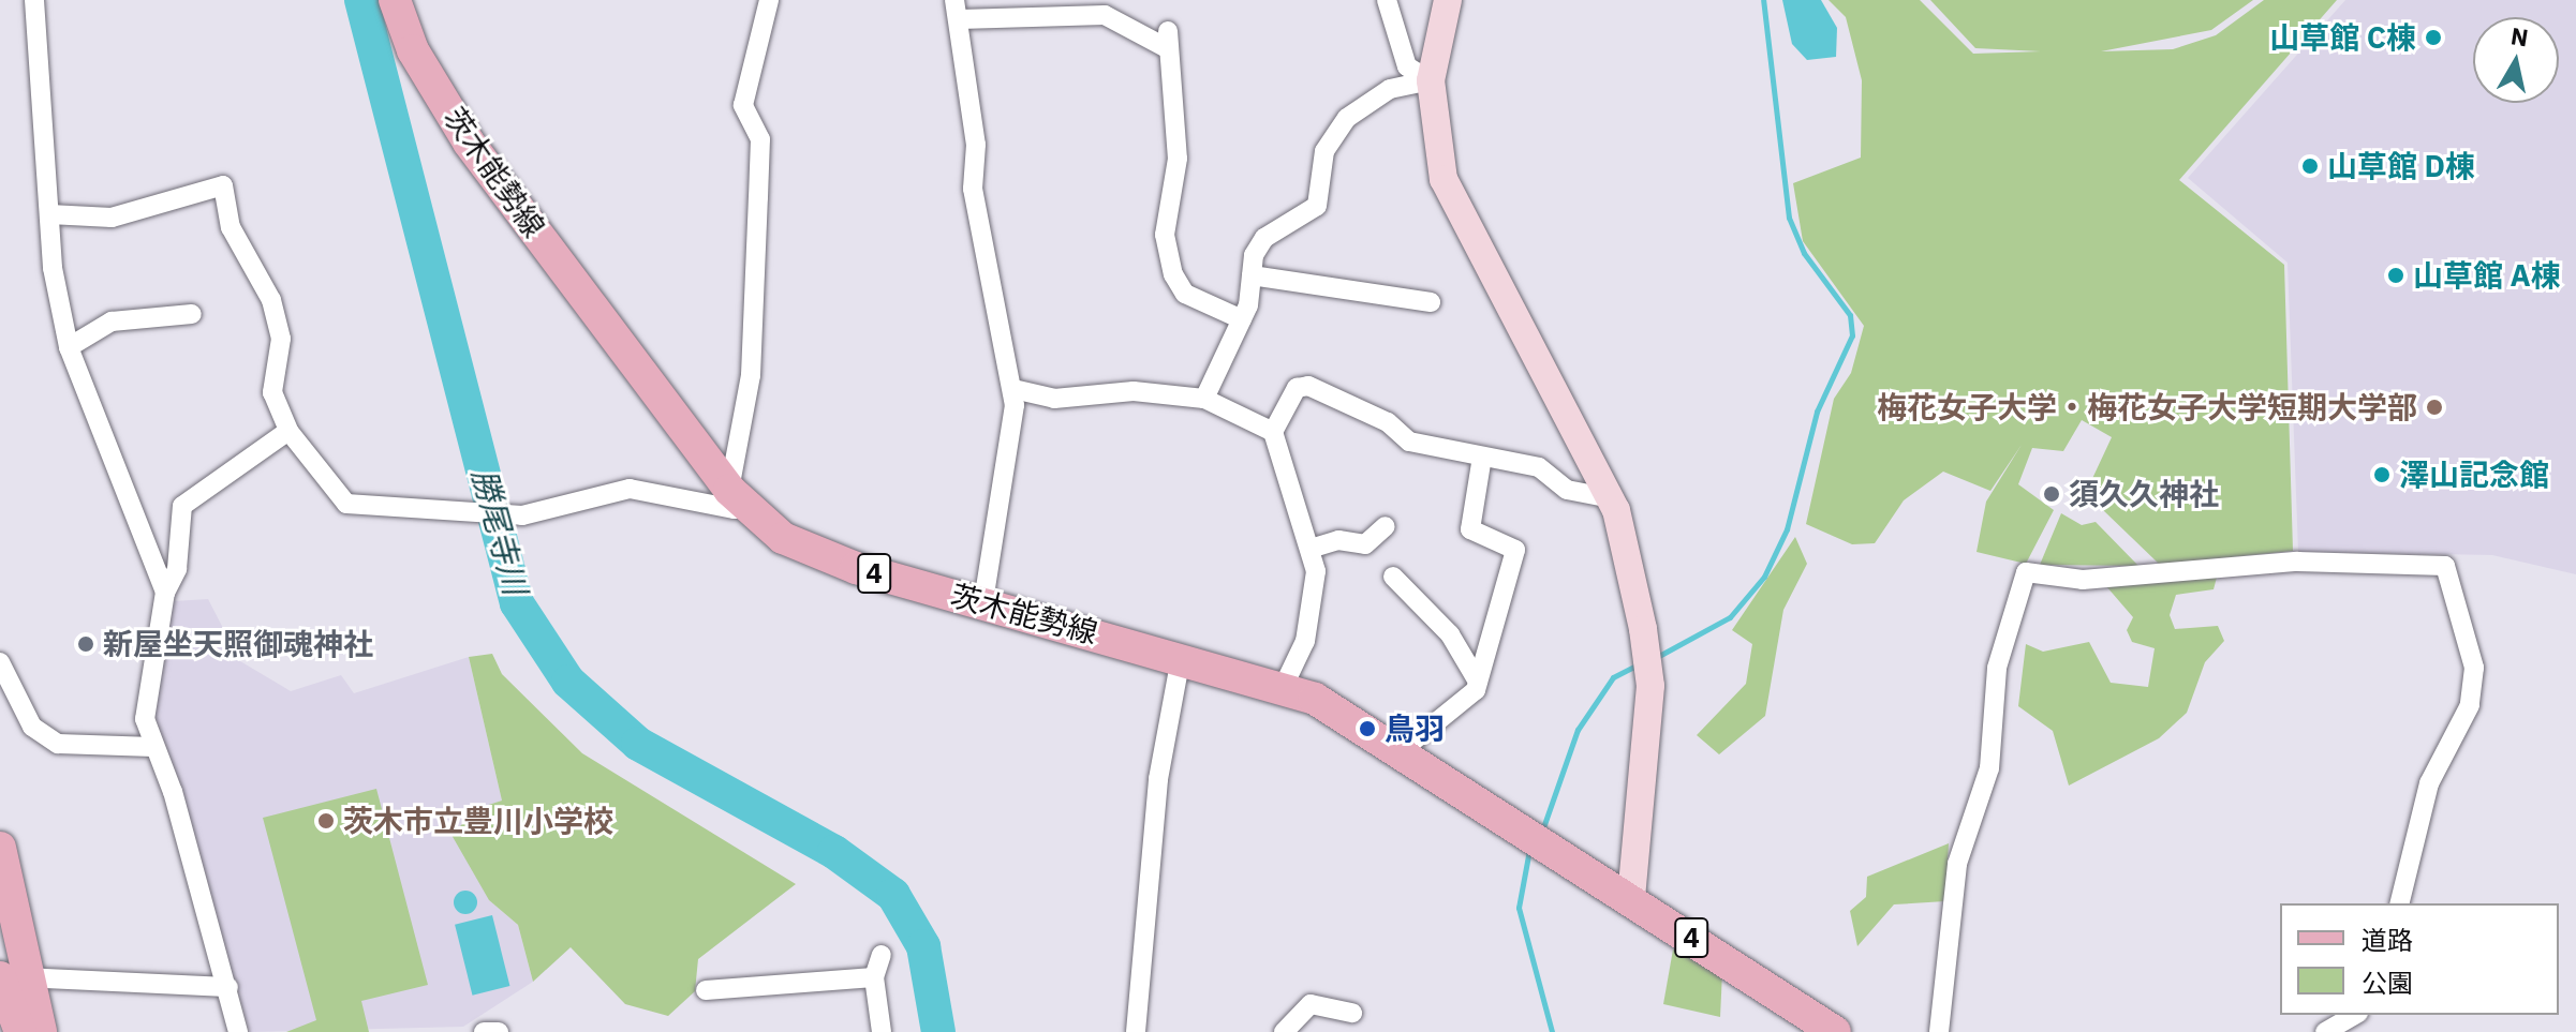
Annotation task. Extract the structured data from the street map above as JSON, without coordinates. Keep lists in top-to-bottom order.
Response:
{
  "streets": {
    "main road": ["茨木能勢線", "4"]
  },
  "water": ["勝尾寺川"],
  "places": [
    "山草館 C棟",
    "山草館 D棟",
    "山草館 A棟",
    "梅花女子大学・梅花女子大学短期大学部",
    "澤山記念館",
    "須久久神社",
    "新屋坐天照御魂神社",
    "鳥羽",
    "茨木市立豊川小学校"
  ],
  "legend": ["道路", "公園"],
  "north": "top"
}
